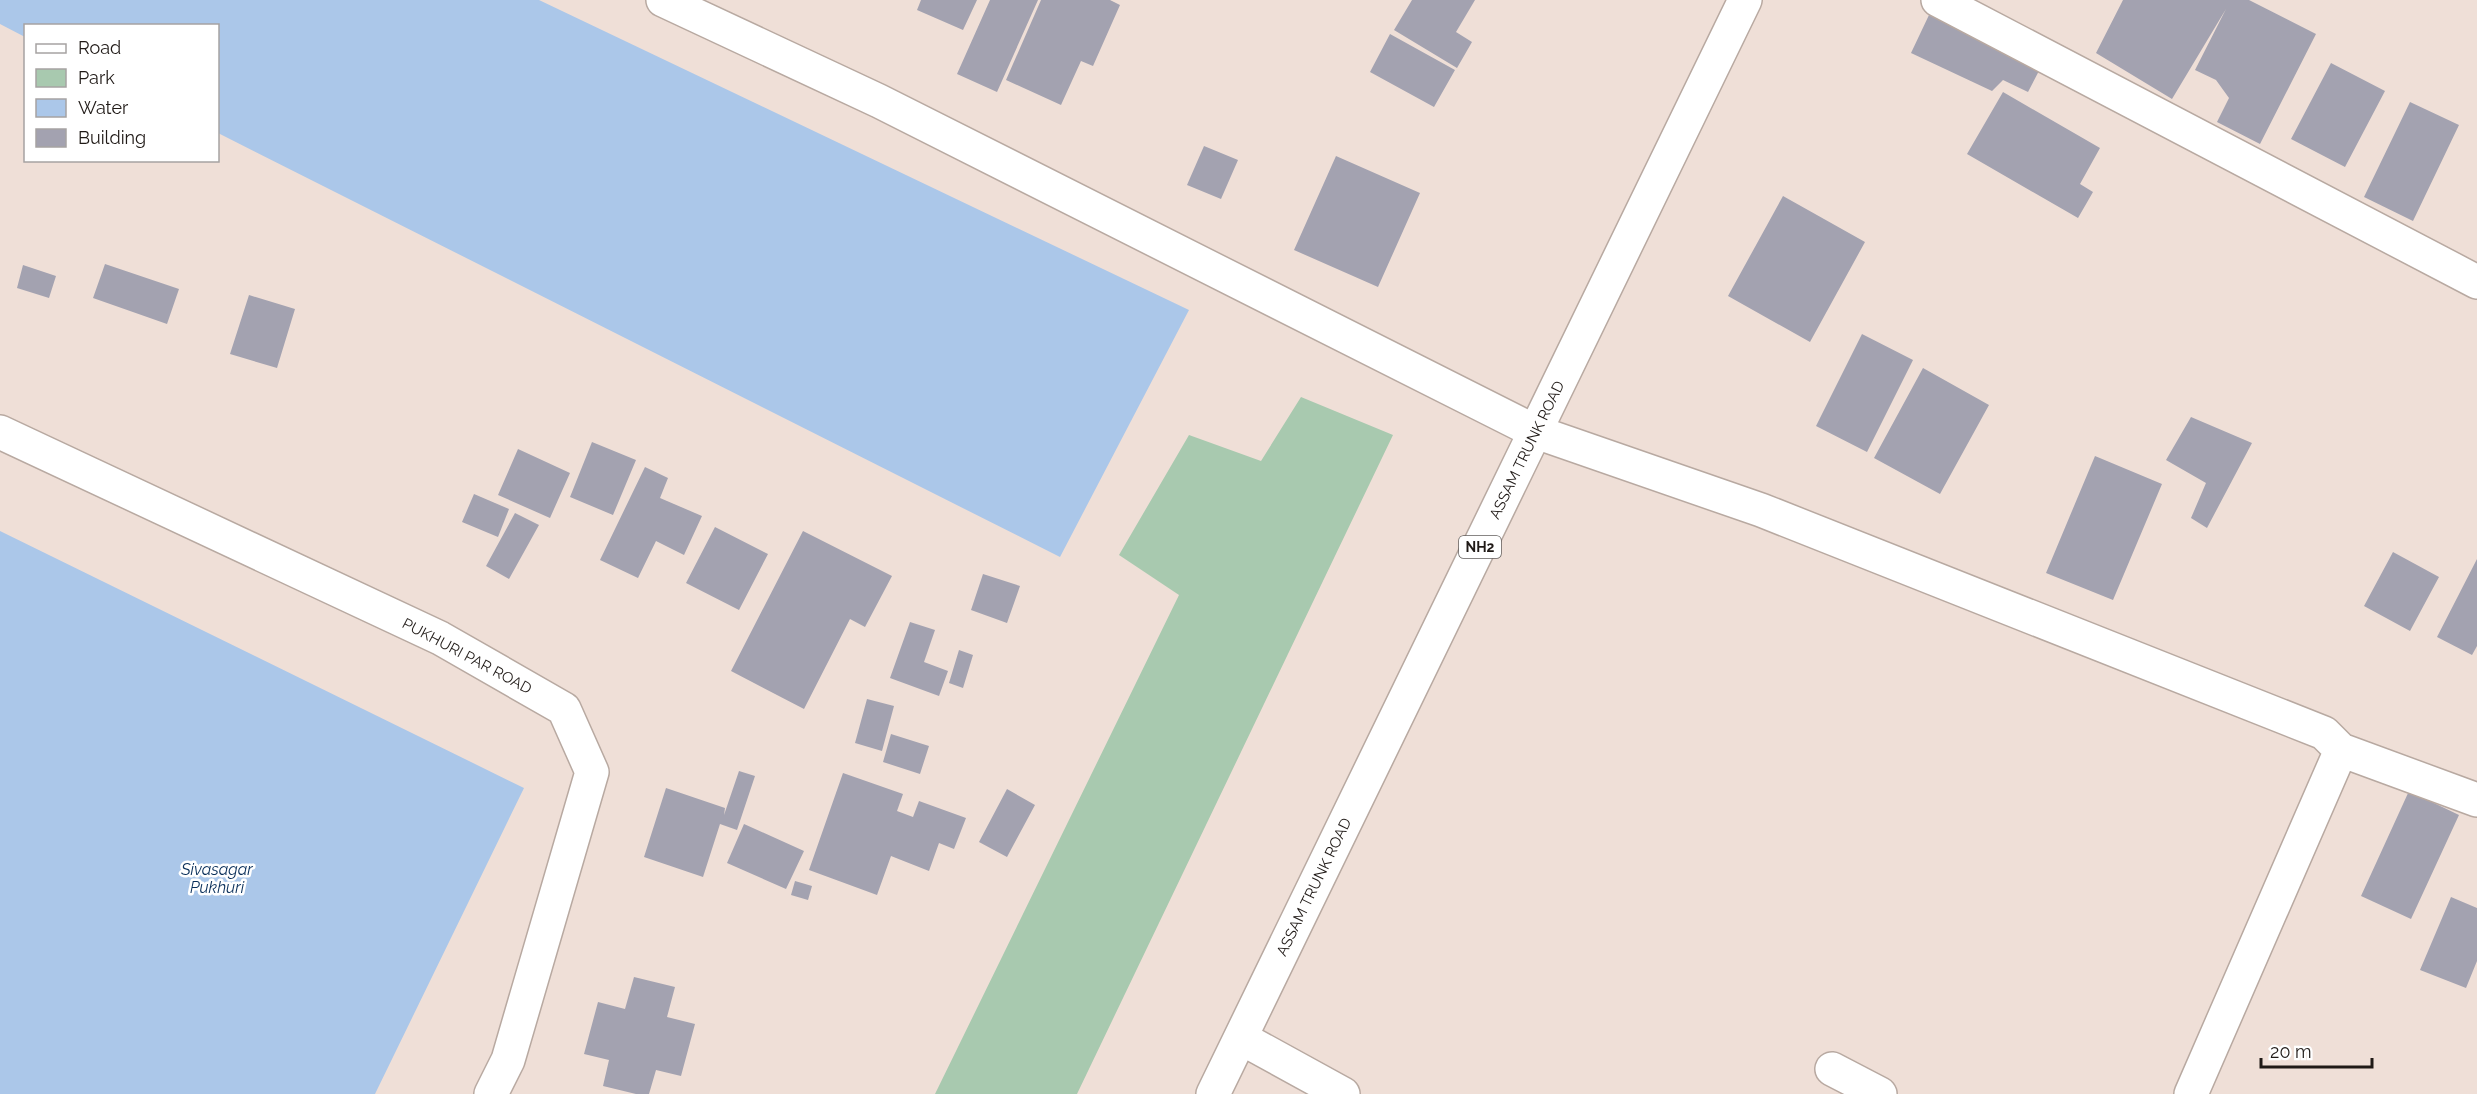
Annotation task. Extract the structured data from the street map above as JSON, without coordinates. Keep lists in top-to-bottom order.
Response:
{
  "streets": {
    "main road": ["ASSAM TRUNK ROAD", "NH2", "PUKHURI PAR ROAD"]
  },
  "water": ["Sivasagar Pukhuri"],
  "legend": [
    "Road",
    "Park",
    "Water",
    "Building"
  ],
  "scale_bar": "20 m"
}
